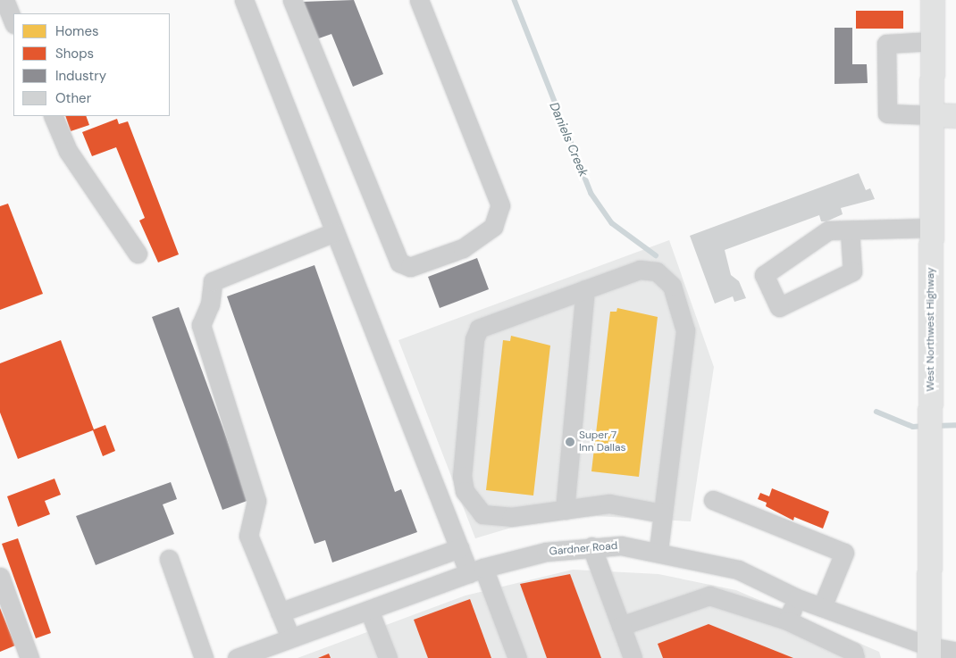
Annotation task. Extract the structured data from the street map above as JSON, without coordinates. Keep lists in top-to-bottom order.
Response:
{
  "streets": {
    "main road": ["West Northwest Highway"],
    "street": ["Gardner Road"]
  },
  "crossings": [
    ["West Northwest Highway", "Gardner Road"]
  ],
  "water": ["Daniels Creek"],
  "places": ["Super 7 Inn Dallas"],
  "legend": [
    "Homes",
    "Shops",
    "Industry",
    "Other"
  ]
}
